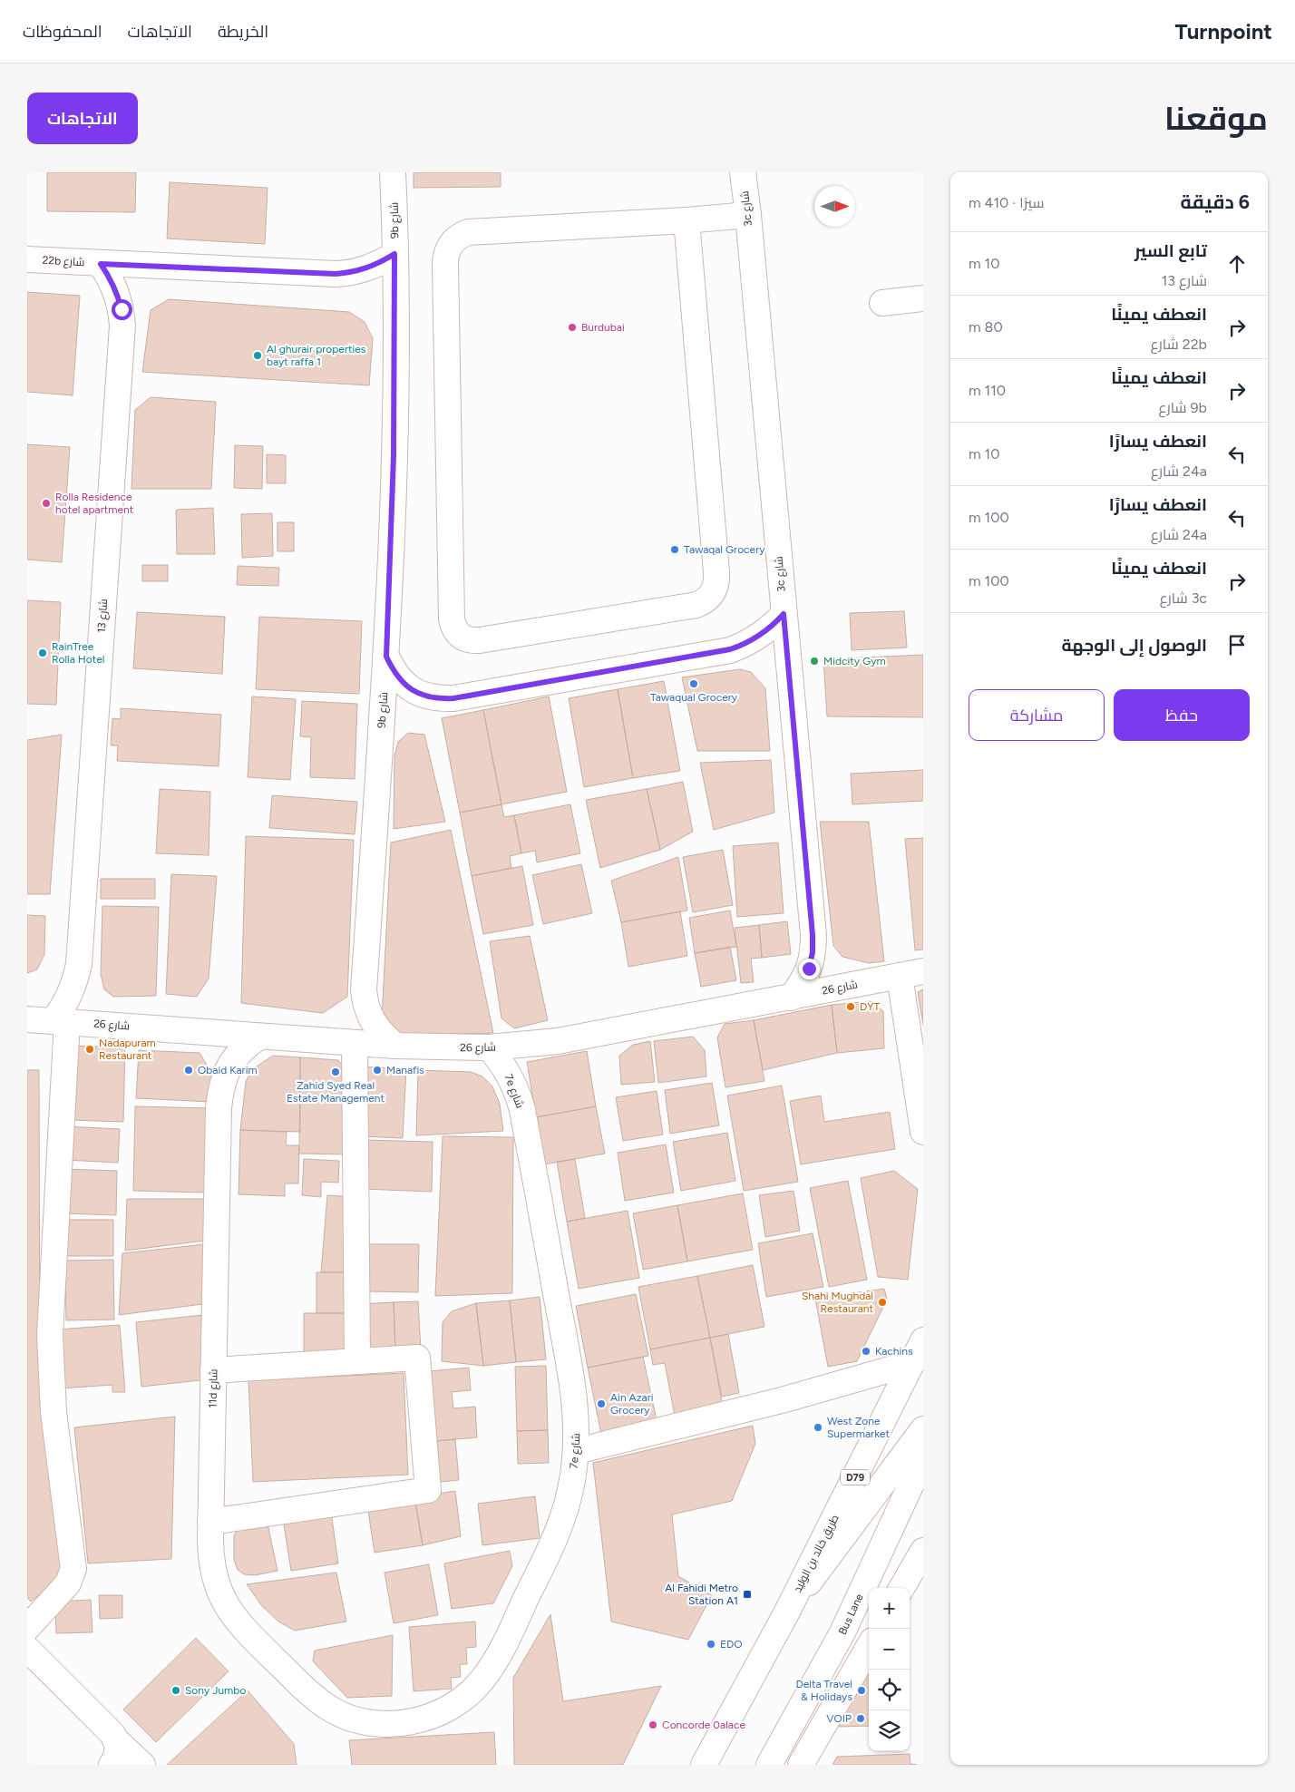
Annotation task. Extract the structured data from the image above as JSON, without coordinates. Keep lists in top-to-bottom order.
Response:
{
  "streets": {
    "street": [
      "3c شارع",
      "9b شارع",
      "22b شارع",
      "شارع 13",
      "شارع 26",
      "7e شارع",
      "11d شارع",
      "D79",
      "طريق خالد بن الوليد",
      "Bus Lane"
    ]
  },
  "crossings": [
    ["3c شارع", "شارع 26"],
    ["9b شارع", "22b شارع"],
    ["9b شارع", "شارع 26"],
    ["22b شارع", "شارع 13"],
    ["شارع 13", "شارع 26"],
    ["شارع 26", "7e شارع"],
    ["شارع 26", "11d شارع"],
    ["7e شارع", "11d شارع"]
  ],
  "places": {
    "other": [
      "Burdubai",
      "Al ghurair properties bayt raffa 1",
      "Rolla Residence hotel apartment",
      "Tawaqal Grocery",
      "RainTree Rolla Hotel",
      "Midcity Gym",
      "Tawaqual Grocery",
      "DYT",
      "Nadapuram Restaurant",
      "Obaid Karim",
      "Manafis",
      "Zahid Syed Real Estate Management",
      "Shahi Mughdal Restaurant",
      "Kachins",
      "Ain Azari Grocery",
      "West Zone Supermarket",
      "EDO",
      "Sony Jumbo",
      "Delta Travel & Holidays",
      "VOIP",
      "Concorde 0alace"
    ],
    "transit": ["Al Fahidi Metro Station A1"]
  },
  "north": "right",
  "page": {
    "header": "Turnpoint",
    "nav": ["الخريطة", "الاتجاهات", "المحفوظات"],
    "title": "موقعنا",
    "buttons": [
      "الاتجاهات",
      ["حفظ", "مشاركة"]
    ],
    "heading": ["6 دقيقة", "سيرًا · 410 m"],
    "list": [
      ["تابع السير", "شارع 13", "10 m"],
      ["انعطف يمينًا", "22b شارع", "80 m"],
      ["انعطف يمينًا", "9b شارع", "110 m"],
      ["انعطف يسارًا", "24a شارع", "10 m"],
      ["انعطف يسارًا", "24a شارع", "100 m"],
      ["انعطف يمينًا", "3c شارع", "100 m"],
      "الوصول إلى الوجهة"
    ],
    "map_buttons": ["+", "−"]
  }
}
